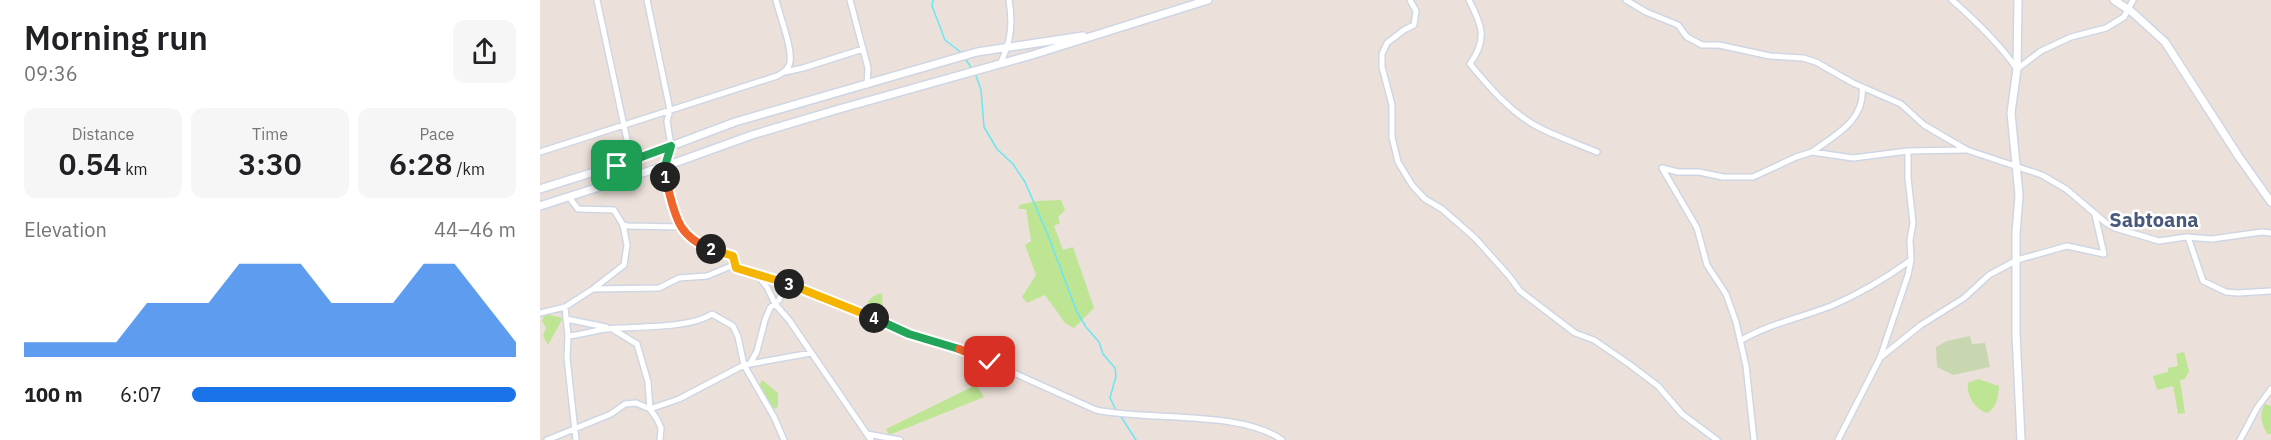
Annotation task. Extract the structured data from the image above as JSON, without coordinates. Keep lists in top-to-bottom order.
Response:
{
  "districts": ["Sabtoana"],
  "page": {
    "heading": ["Morning run", "09:36"],
    "stats": [
      ["Distance", "0.54 km"],
      ["Time", "3:30"],
      ["Pace", "6:28 /km"]
    ],
    "pins": [
      "1",
      "2",
      "3",
      "4"
    ],
    "chart": ["Elevation", "44–46 m"],
    "list": [
      {
        "name": "100 m",
        "note": "6:07"
      }
    ]
  }
}
